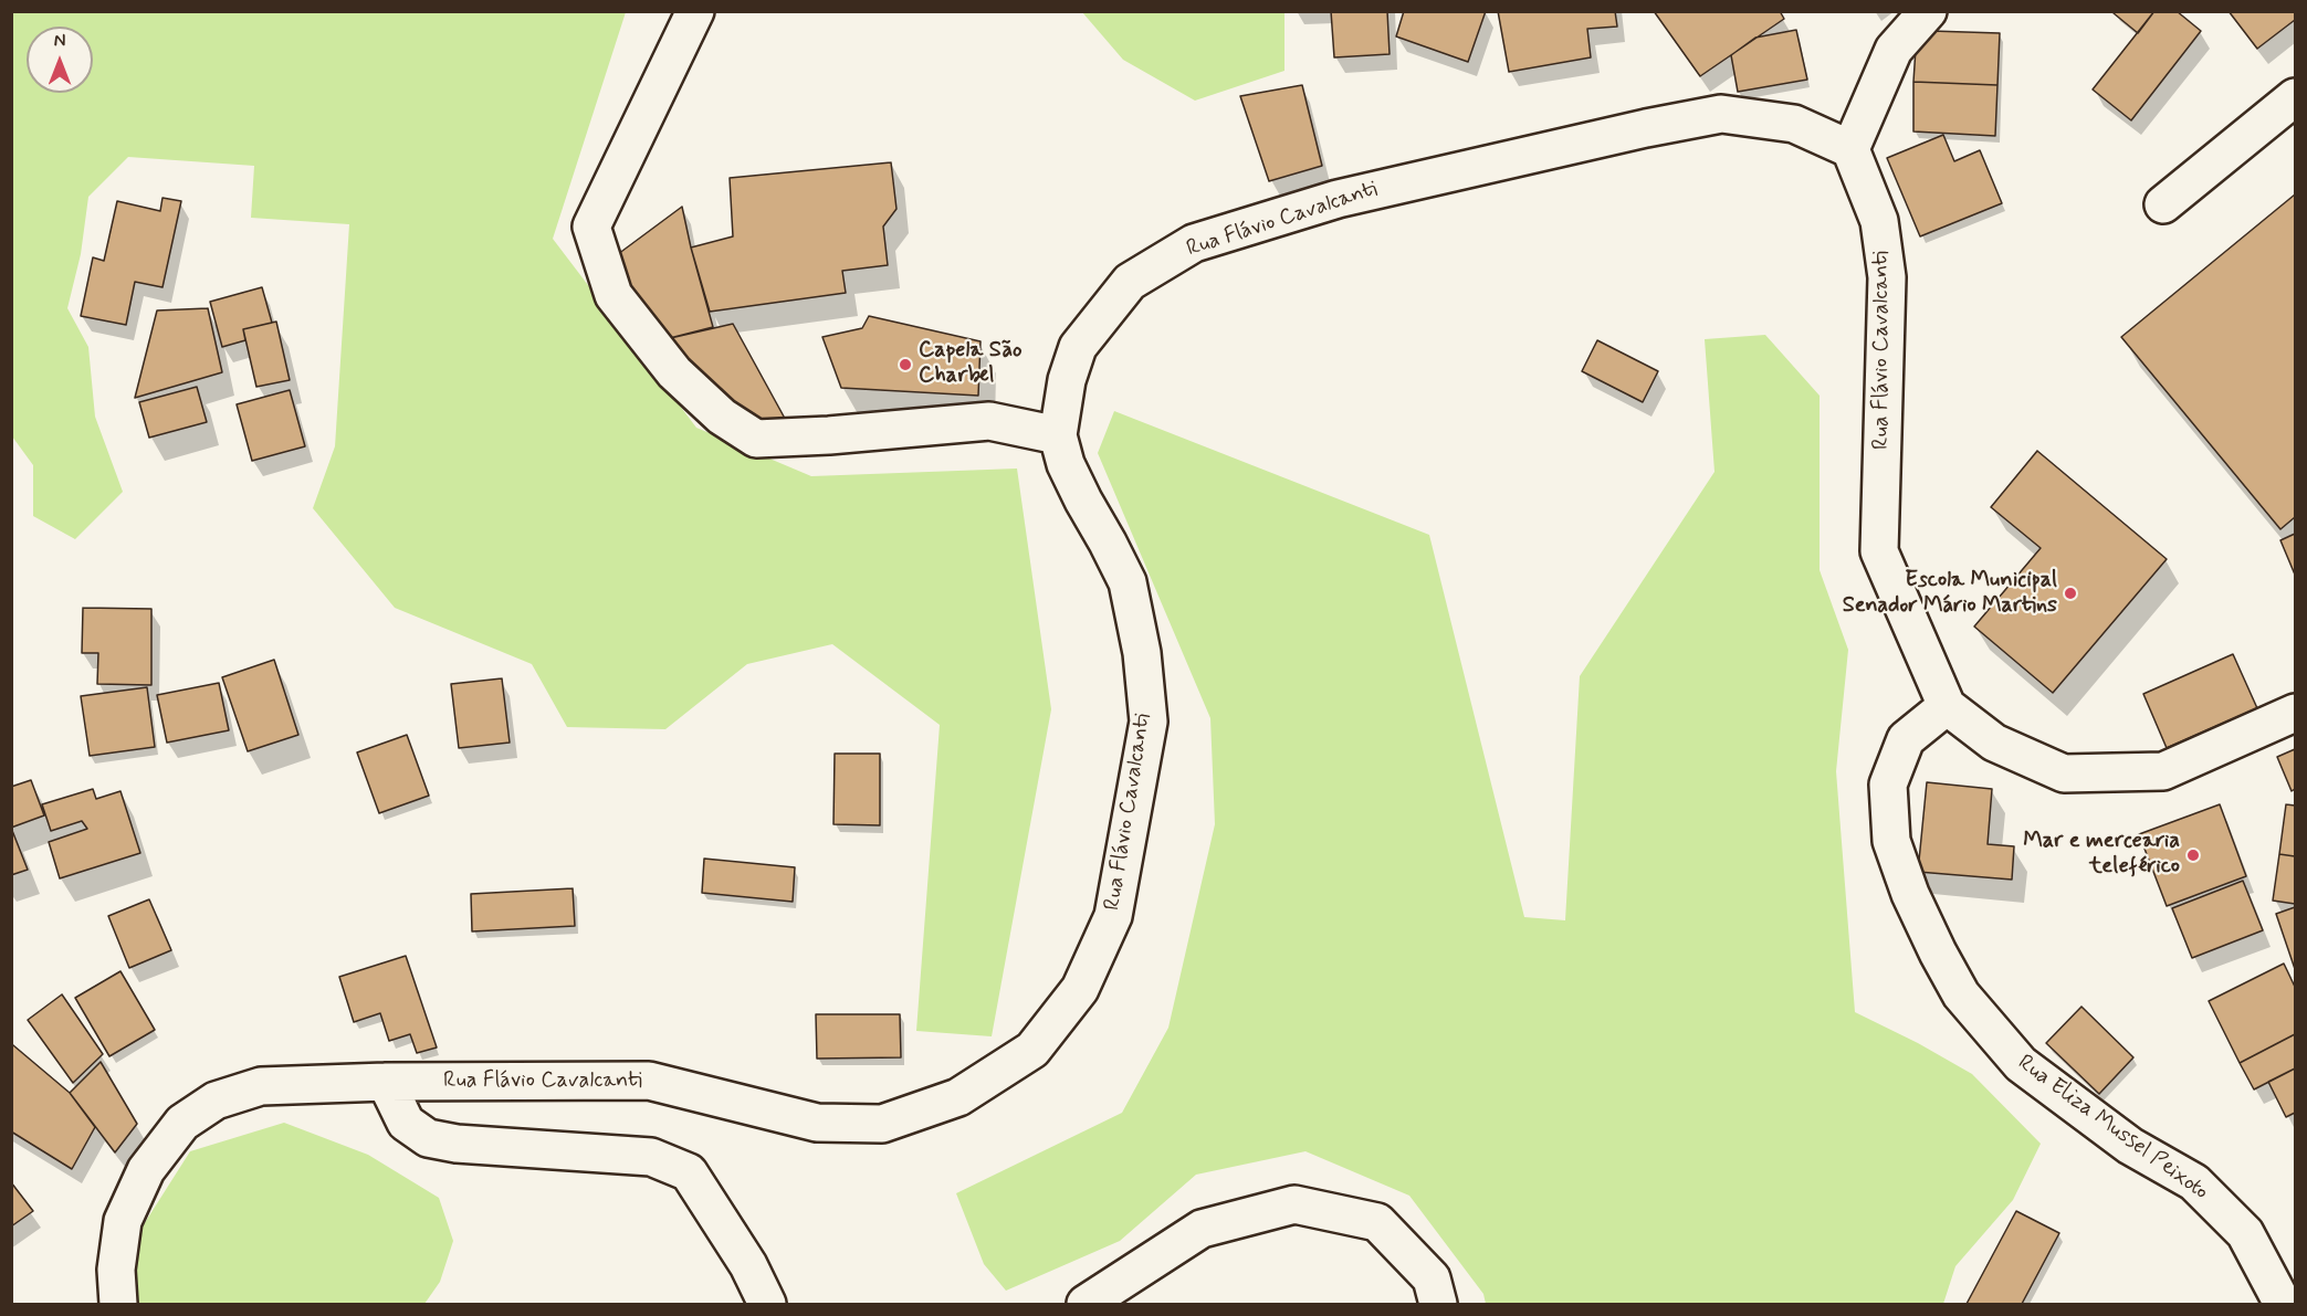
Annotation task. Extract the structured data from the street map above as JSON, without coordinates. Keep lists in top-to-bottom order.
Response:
{
  "streets": {
    "street": ["Rua Flávio Cavalcanti", "Rua Eliza Mussel Peixoto"]
  },
  "crossings": [
    ["Rua Flávio Cavalcanti", "Rua Eliza Mussel Peixoto"]
  ],
  "places": ["Capela São Charbel", "Escola Municipal Senador Mário Martins", "Mar e mercearia teleférico"],
  "north": "top"
}
